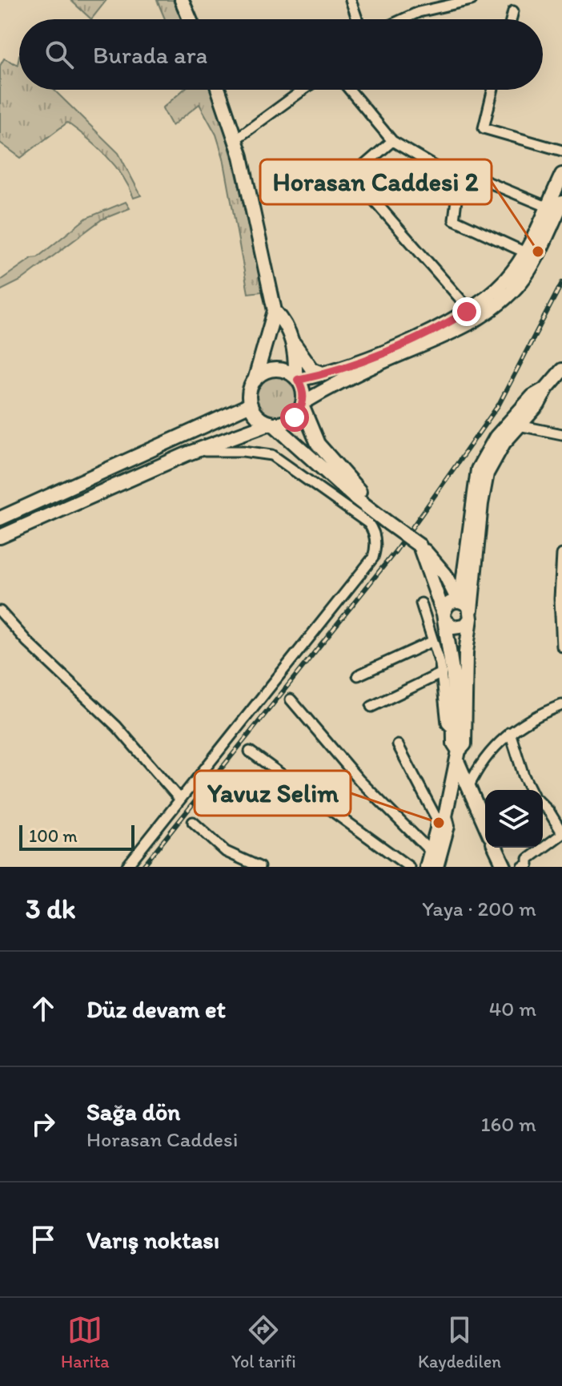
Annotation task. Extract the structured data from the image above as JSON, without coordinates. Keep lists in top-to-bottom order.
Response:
{
  "places": ["Horasan Caddesi 2", "Yavuz Selim"],
  "scale_bar": "100 m",
  "page": {
    "search": "Burada ara",
    "scale": "100 m",
    "heading": ["3 dk", "Yaya · 200 m"],
    "list": [
      ["Düz devam et", "40 m"],
      ["Sağa dön", "Horasan Caddesi", "160 m"],
      "Varış noktası"
    ],
    "nav": ["Harita", "Yol tarifi", "Kaydedilen"]
  }
}
